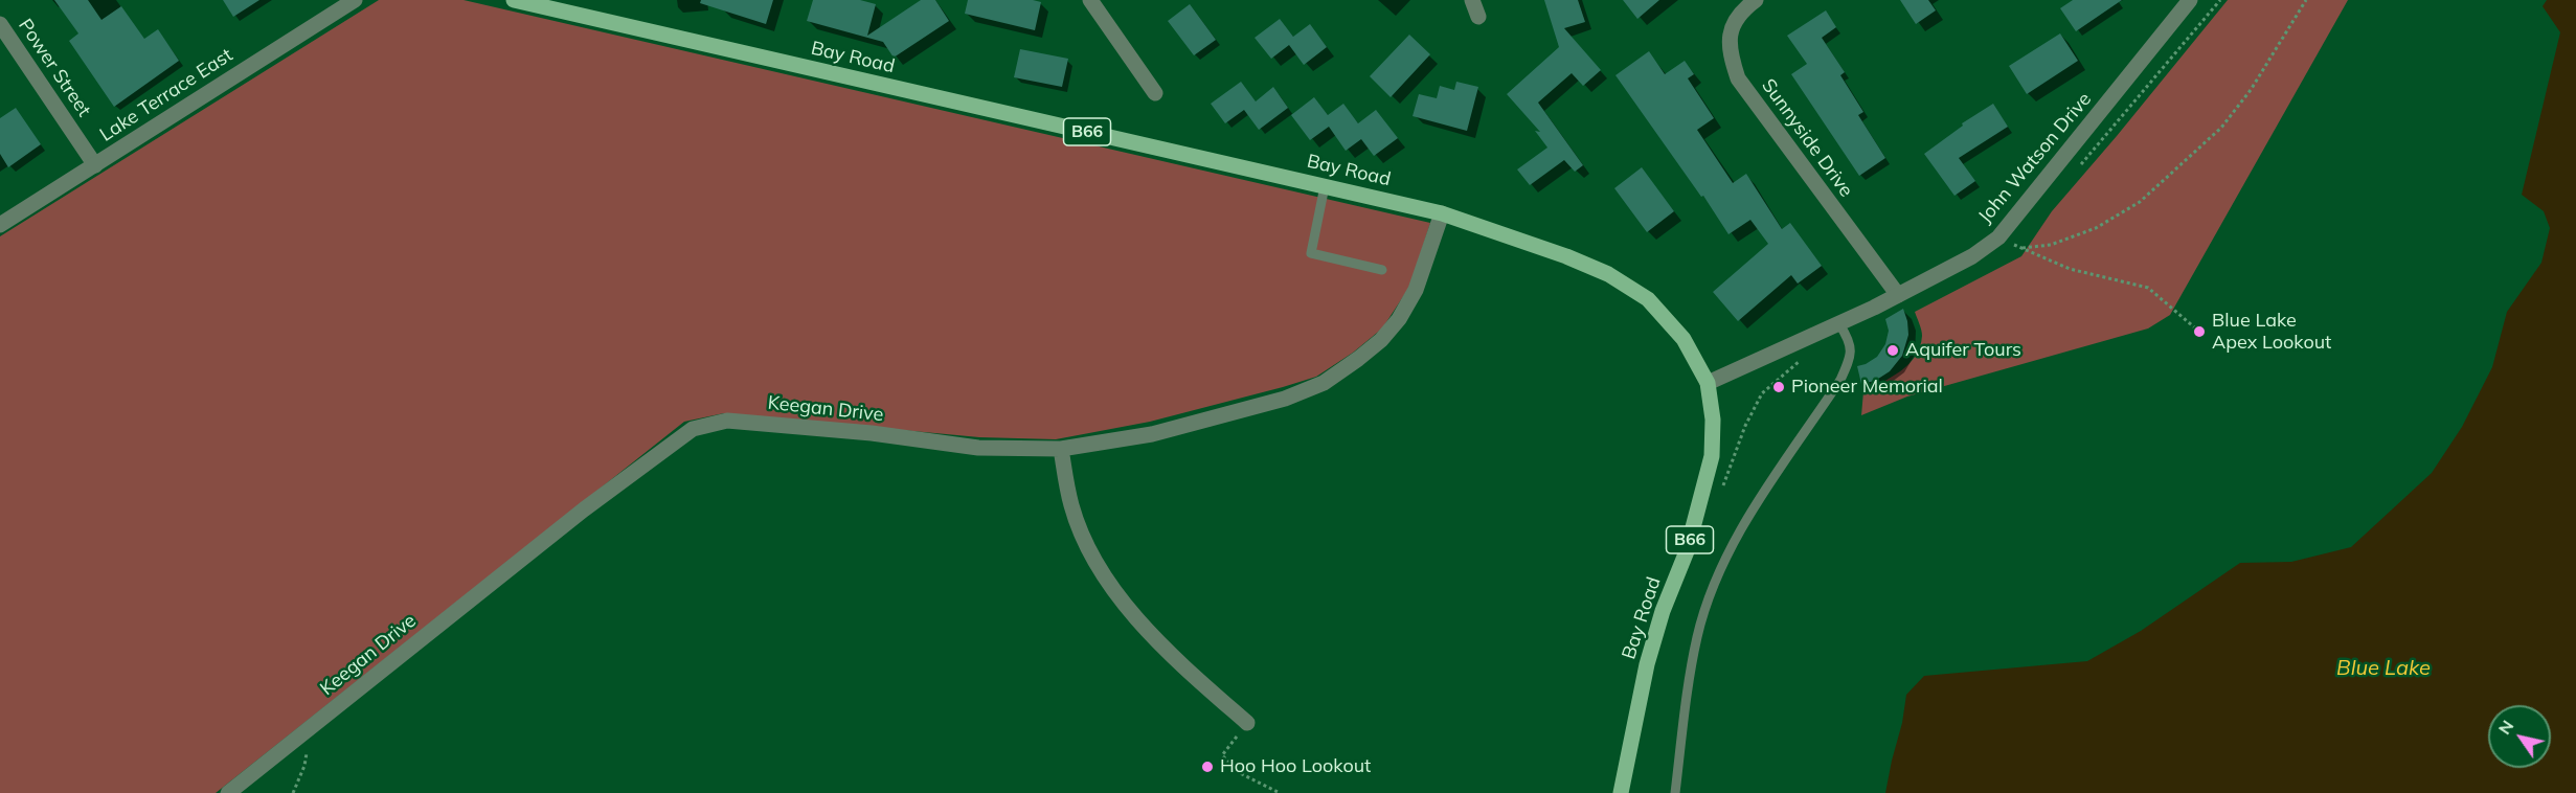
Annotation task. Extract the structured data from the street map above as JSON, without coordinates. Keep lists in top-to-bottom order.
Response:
{
  "streets": {
    "main road": ["Bay Road", "B66"],
    "street": [
      "Power Street",
      "Lake Terrace East",
      "Sunnyside Drive",
      "John Watson Drive",
      "Keegan Drive"
    ]
  },
  "crossings": [
    ["Bay Road", "John Watson Drive"],
    ["Bay Road", "Keegan Drive"],
    ["Power Street", "Lake Terrace East"],
    ["Sunnyside Drive", "John Watson Drive"]
  ],
  "water": ["Blue Lake"],
  "places": [
    "Blue Lake Apex Lookout",
    "Aquifer Tours",
    "Pioneer Memorial",
    "Hoo Hoo Lookout"
  ],
  "north": "top left"
}
